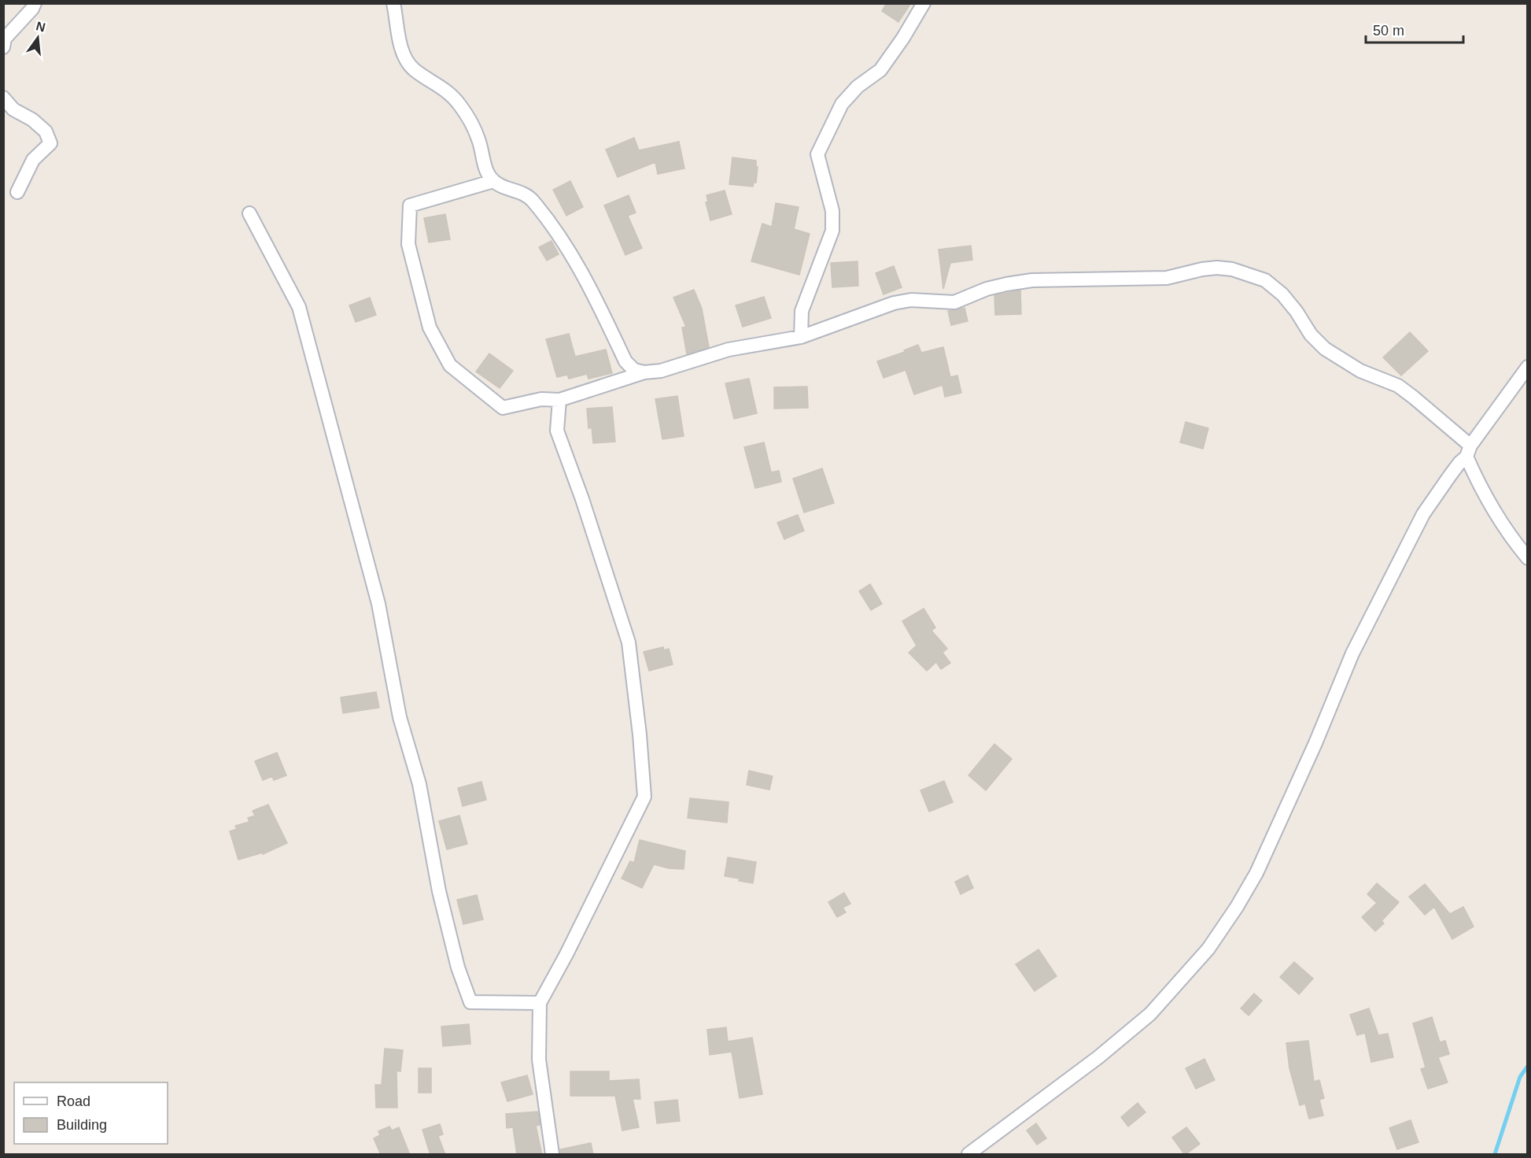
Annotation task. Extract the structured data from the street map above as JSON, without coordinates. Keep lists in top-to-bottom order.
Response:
{
  "legend": ["Road", "Building"],
  "scale_bar": "50 m",
  "north": "top"
}
